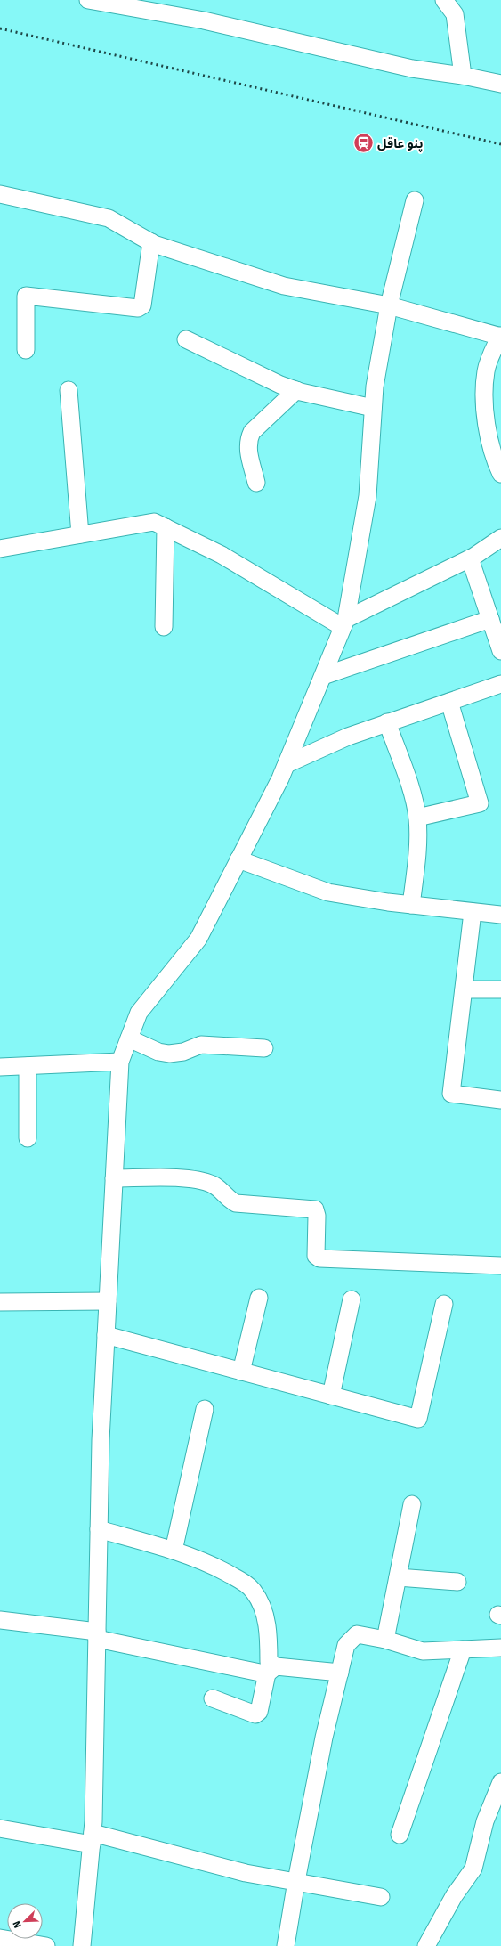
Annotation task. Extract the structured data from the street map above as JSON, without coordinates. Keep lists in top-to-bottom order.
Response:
{
  "places": {
    "station": ["پنو عاقل"]
  },
  "north": "bottom left"
}
